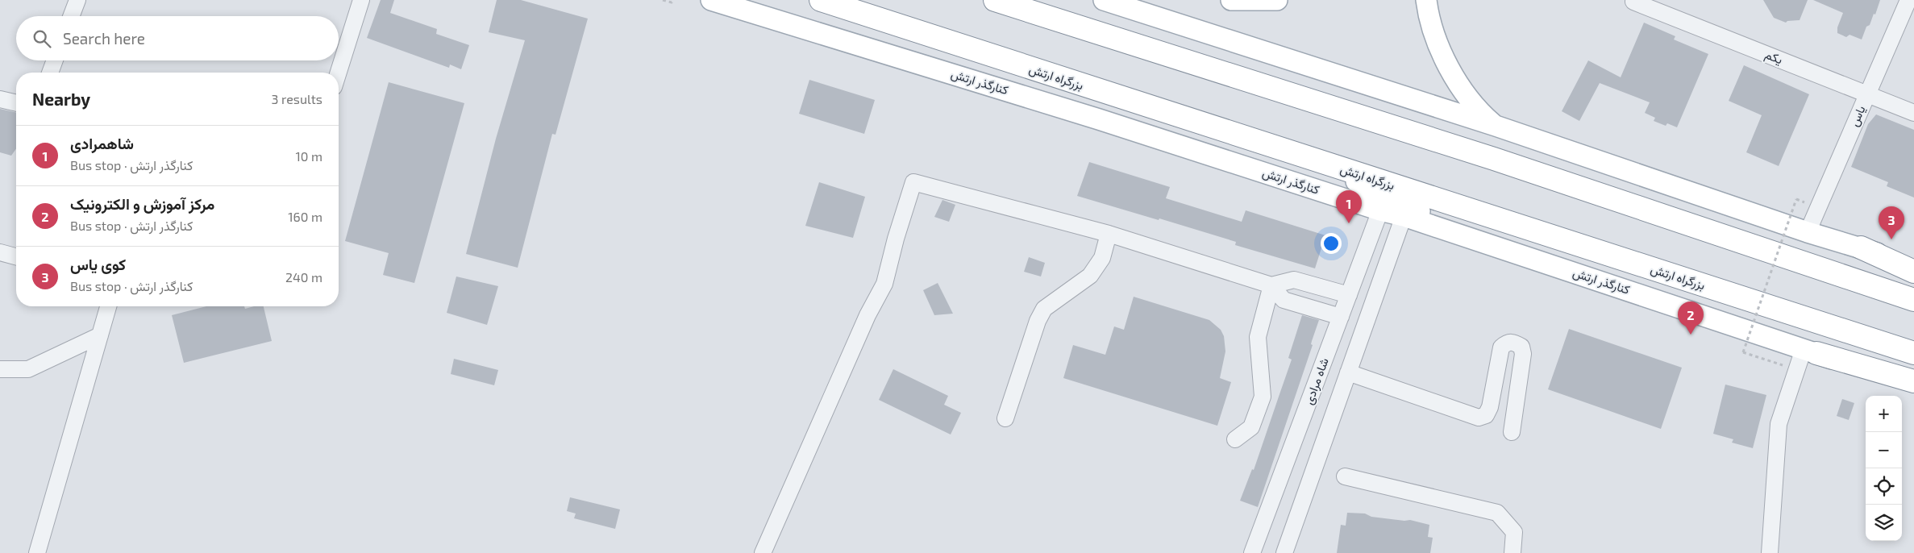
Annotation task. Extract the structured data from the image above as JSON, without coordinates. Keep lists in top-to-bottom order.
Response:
{
  "streets": {
    "highway": ["بزرگراه ارتش"],
    "main road": ["کنارگذر ارتش"],
    "street": ["یکم", "یاس", "شاه مرادی"]
  },
  "crossings": [
    ["یکم", "یاس"],
    ["کنارگذر ارتش", "شاه مرادی"]
  ],
  "page": {
    "search": "Search here",
    "heading": ["Nearby", "3 results"],
    "list": [
      {
        "mark": "1",
        "name": "شاهمرادی",
        "note": "Bus stop · کنارگذر ارتش",
        "value": "10 m"
      },
      {
        "mark": "2",
        "name": "مرکز آموزش و الکترونیک",
        "note": "Bus stop · کنارگذر ارتش",
        "value": "160 m"
      },
      {
        "mark": "3",
        "name": "کوی یاس",
        "note": "Bus stop · کنارگذر ارتش",
        "value": "240 m"
      }
    ],
    "pins": ["1", "3", "2"],
    "map_buttons": ["+", "−"]
  }
}
